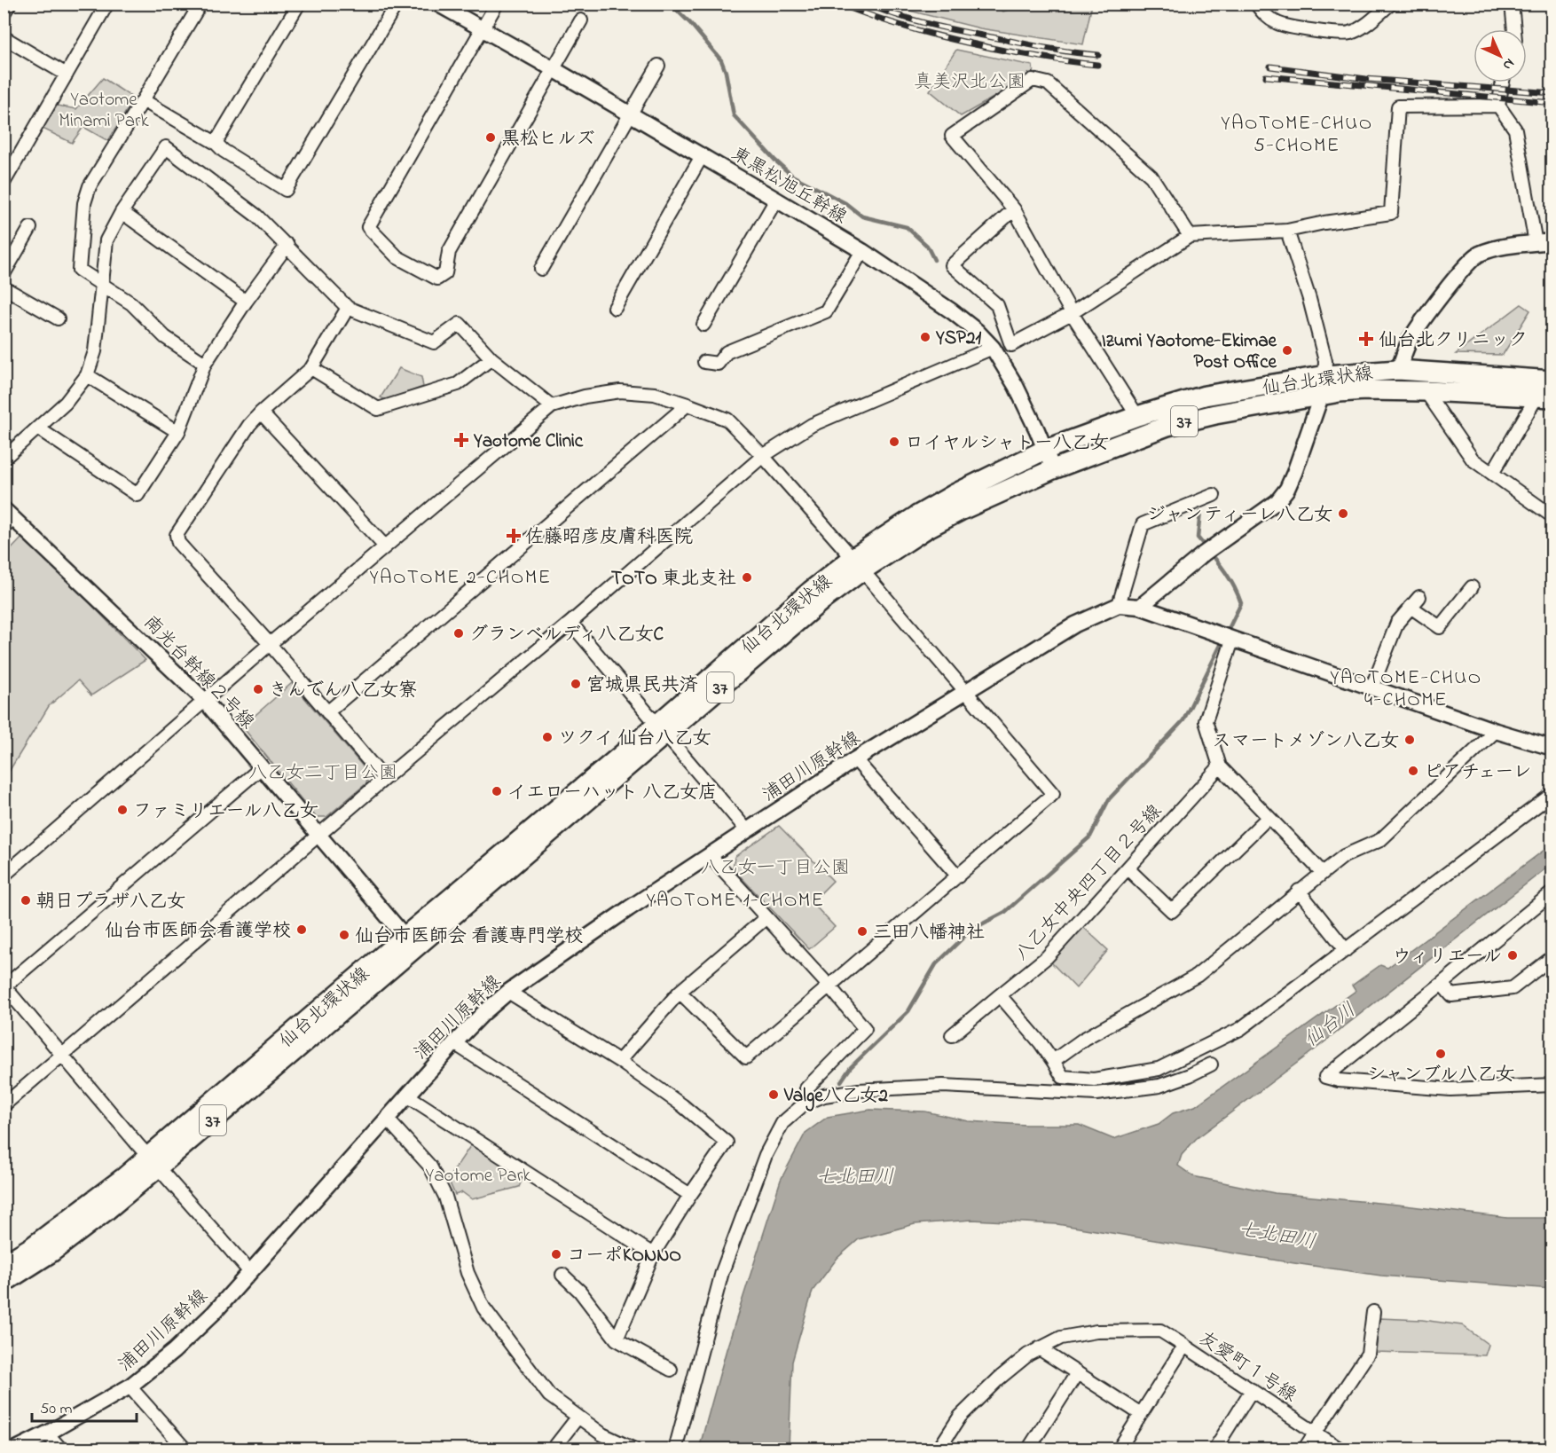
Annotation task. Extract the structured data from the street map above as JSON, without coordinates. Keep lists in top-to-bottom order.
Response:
{
  "streets": {
    "main road": ["仙台北環状線", "37"],
    "street": [
      "東黒松旭丘幹線",
      "南光台幹線２号線",
      "浦田川原幹線",
      "八乙女中央四丁目２号線",
      "友愛町１号線"
    ]
  },
  "crossings": [
    ["東黒松旭丘幹線", "仙台北環状線"],
    ["仙台北環状線", "南光台幹線２号線"]
  ],
  "districts": [
    "YAOTOME-CHUO 5-CHOME",
    "YAOTOME 2-CHOME",
    "YAOTOME-CHUO 4-CHOME",
    "YAOTOME 1-CHOME"
  ],
  "water": ["仙台川", "七北田川"],
  "parks": [
    "真美沢北公園",
    "Yaotome Minami Park",
    "八乙女二丁目公園",
    "八乙女一丁目公園",
    "Yaotome Park"
  ],
  "places": {
    "other": [
      "黒松ヒルズ",
      "YSP21",
      "Izumi Yaotome-Ekimae Post Office",
      "ロイヤルシャトー八乙女",
      "ジャンティーレ八乙女",
      "TOTO 東北支社",
      "グランベルディ八乙女C",
      "宮城県民共済",
      "きんでん八乙女寮",
      "ツクイ 仙台八乙女",
      "スマートメゾン八乙女",
      "ピアチェーレ",
      "イエローハット 八乙女店",
      "ファミリエール八乙女",
      "朝日プラザ八乙女",
      "仙台市医師会看護学校",
      "三田八幡神社",
      "仙台市医師会 看護専門学校",
      "ウィリエール",
      "シャンブル八乙女",
      "Valge八乙女2",
      "コーポKONNO"
    ],
    "health": ["仙台北クリニック", "Yaotome Clinic", "佐藤昭彦皮膚科医院"]
  },
  "scale_bar": "50 m",
  "north": "bottom right"
}
